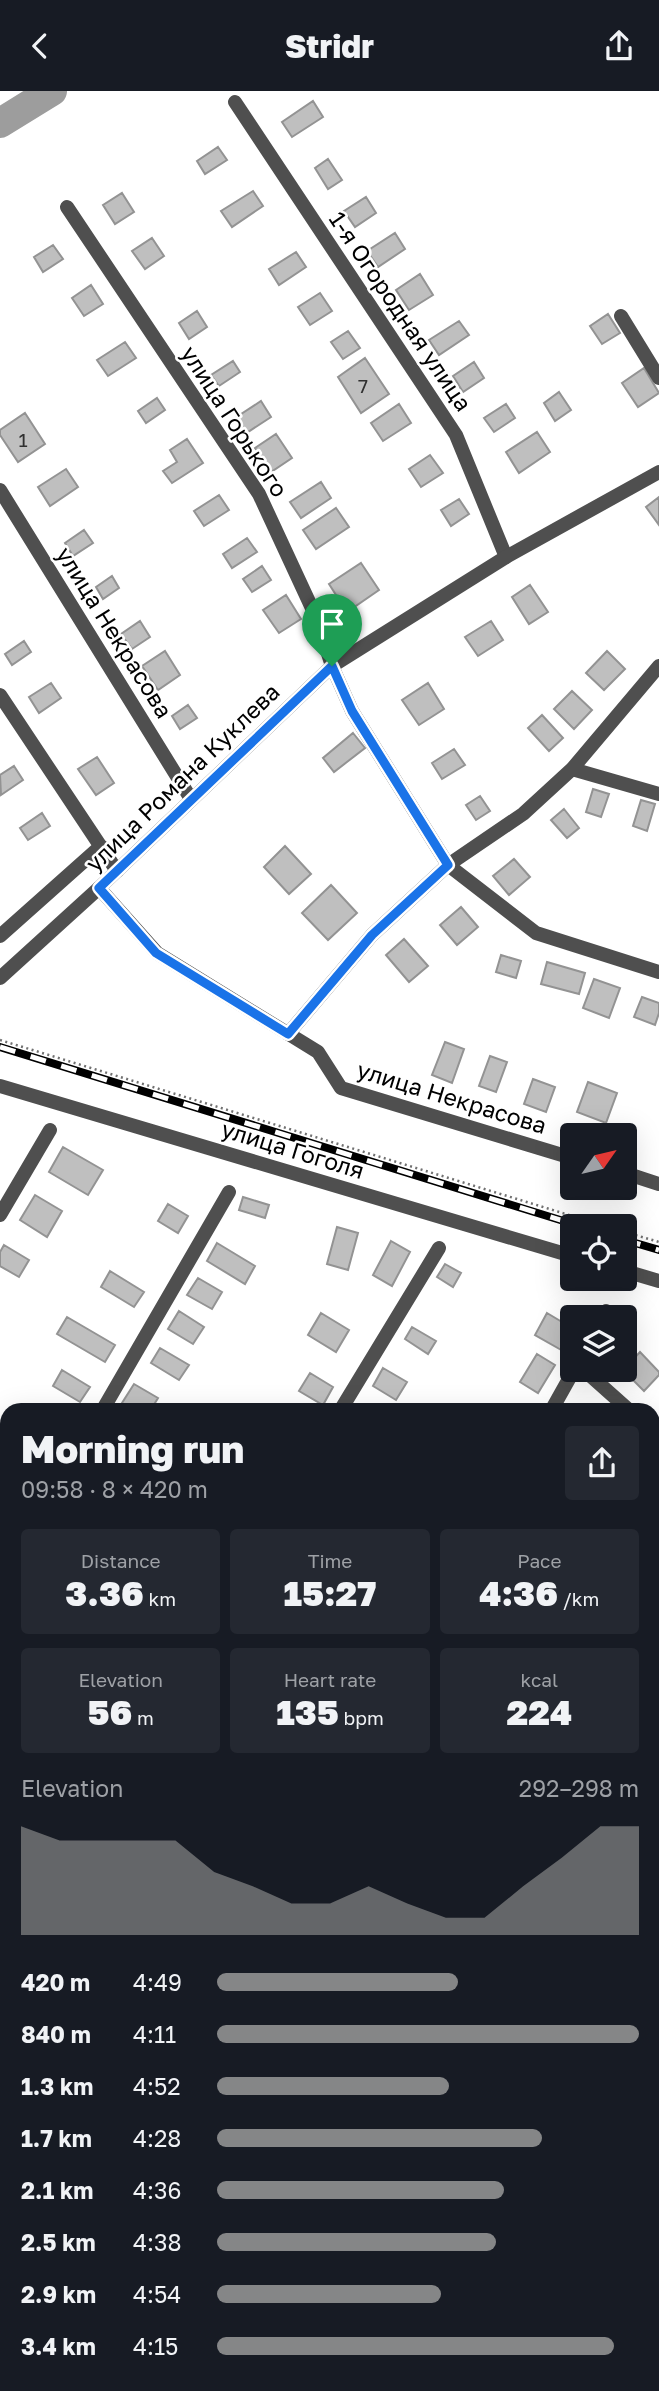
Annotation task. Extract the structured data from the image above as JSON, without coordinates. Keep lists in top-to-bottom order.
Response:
{
  "streets": {
    "street": [
      "1-я Огородная улица",
      "улица Горького",
      "улица Некрасова",
      "улица Романа Куклева",
      "улица Гоголя"
    ]
  },
  "crossings": [
    ["1-я Огородная улица", "улица Романа Куклева"],
    ["улица Горького", "улица Романа Куклева"],
    ["улица Некрасова", "улица Романа Куклева"]
  ],
  "house_numbers": ["7", "1"],
  "north": "top right",
  "page": {
    "header": "Stridr",
    "heading": ["Morning run", "09:58 · 8 × 420 m"],
    "stats": [
      ["Distance", "3.36 km"],
      ["Time", "15:27"],
      ["Pace", "4:36 /km"],
      ["Elevation", "56 m"],
      ["Heart rate", "135 bpm"],
      ["kcal", "224"]
    ],
    "chart": ["Elevation", "292–298 m"],
    "list": [
      {
        "name": "420 m",
        "note": "4:49"
      },
      {
        "name": "840 m",
        "note": "4:11"
      },
      {
        "name": "1.3 km",
        "note": "4:52"
      },
      {
        "name": "1.7 km",
        "note": "4:28"
      },
      {
        "name": "2.1 km",
        "note": "4:36"
      },
      {
        "name": "2.5 km",
        "note": "4:38"
      },
      {
        "name": "2.9 km",
        "note": "4:54"
      },
      {
        "name": "3.4 km",
        "note": "4:15"
      }
    ]
  }
}
